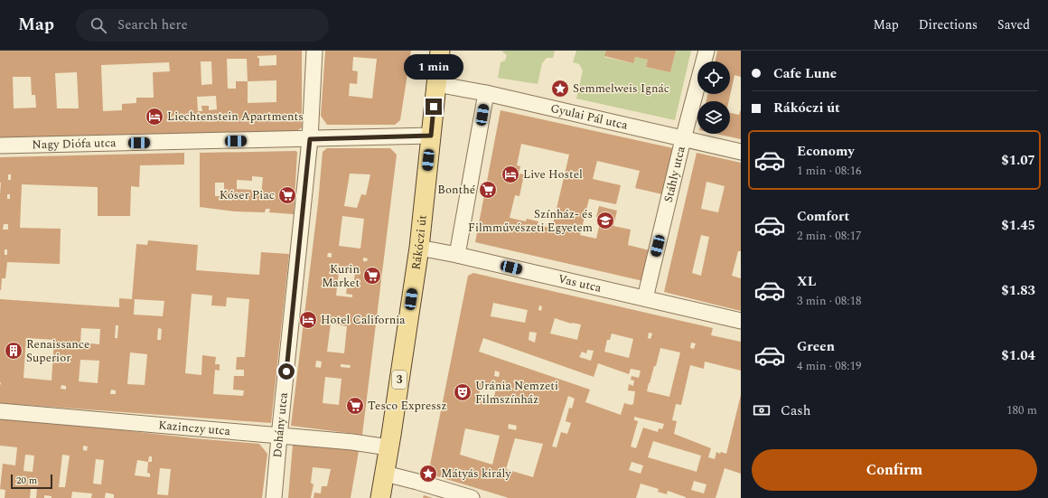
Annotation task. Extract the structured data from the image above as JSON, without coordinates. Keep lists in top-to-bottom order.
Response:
{
  "streets": {
    "main road": ["Rákóczi út", "3"],
    "street": [
      "Gyulai Pál utca",
      "Nagy Diófa utca",
      "Stáhly utca",
      "Vas utca",
      "Dohány utca",
      "Kazinczy utca"
    ]
  },
  "crossings": [
    ["Gyulai Pál utca", "Stáhly utca"],
    ["Gyulai Pál utca", "Rákóczi út"],
    ["Nagy Diófa utca", "Rákóczi út"],
    ["Nagy Diófa utca", "Dohány utca"],
    ["Stáhly utca", "Vas utca"],
    ["Rákóczi út", "Vas utca"],
    ["Rákóczi út", "Kazinczy utca"],
    ["Dohány utca", "Kazinczy utca"]
  ],
  "places": {
    "place": ["Semmelweis Ignác", "Mátyás király"],
    "hotel": ["Liechtenstein Apartments", "Live Hostel", "Hotel California"],
    "supermarket": [
      "Bonthé",
      "Kóser Piac",
      "Kurin Market",
      "Tesco Expressz"
    ],
    "school or university": ["Színház- és Filmművészeti Egyetem"],
    "building": ["Renaissance Superior"],
    "theatre": ["Uránia Nemzeti Filmszínház"]
  },
  "scale_bar": "20 m",
  "page": {
    "header": "Map",
    "search": "Search here",
    "nav": ["Map", "Directions", "Saved"],
    "banner": ["Cafe Lune", "Rákóczi út"],
    "bubble": "1 min",
    "list": [
      {
        "name": "Economy",
        "note": "1 min · 08:16",
        "value": "$1.07"
      },
      {
        "name": "Comfort",
        "note": "2 min · 08:17",
        "value": "$1.45"
      },
      {
        "name": "XL",
        "note": "3 min · 08:18",
        "value": "$1.83"
      },
      {
        "name": "Green",
        "note": "4 min · 08:19",
        "value": "$1.04"
      }
    ],
    "pay": ["Cash", "180 m"],
    "buttons": "Confirm",
    "scale": "20 m"
  }
}
